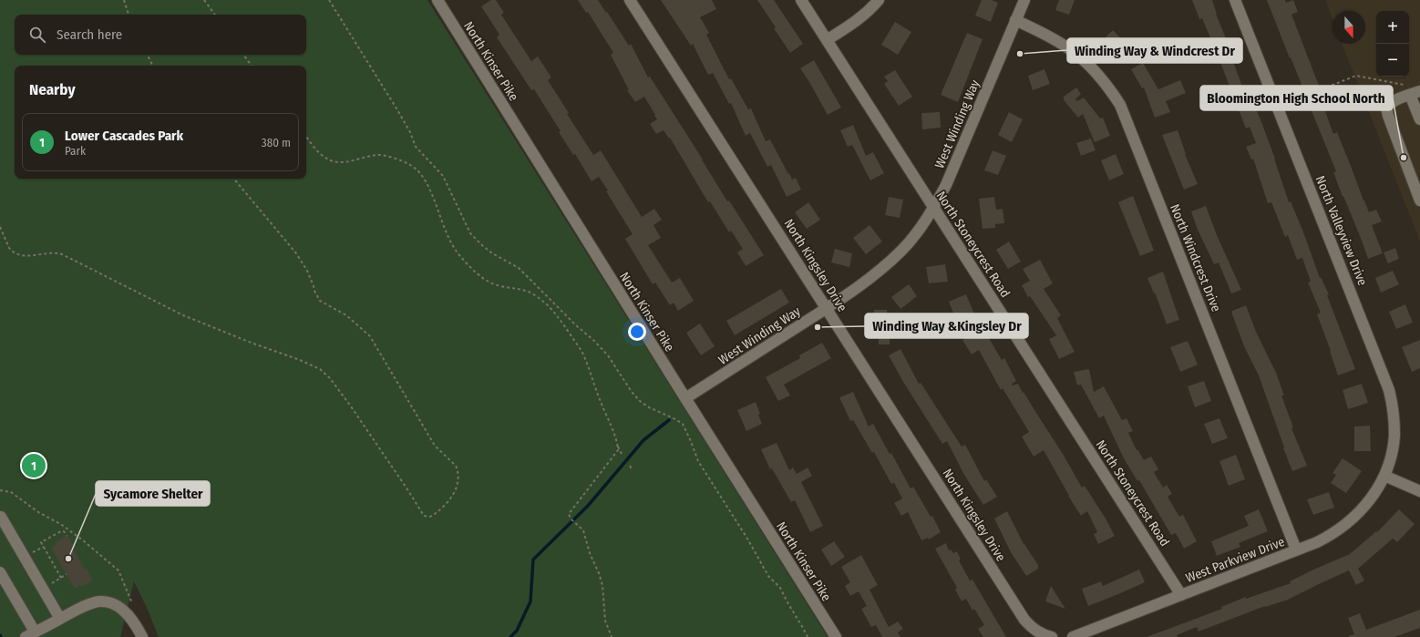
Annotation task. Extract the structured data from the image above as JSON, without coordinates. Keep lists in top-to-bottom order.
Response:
{
  "streets": {
    "street": [
      "North Kinser Pike",
      "West Winding Way",
      "North Valleyview Drive",
      "North Stoneycrest Road",
      "North Windcrest Drive",
      "North Kingsley Drive",
      "West Parkview Drive"
    ]
  },
  "crossings": [
    ["North Kinser Pike", "West Winding Way"],
    ["West Winding Way", "North Stoneycrest Road"],
    ["West Winding Way", "North Windcrest Drive"],
    ["West Winding Way", "North Kingsley Drive"],
    ["North Valleyview Drive", "West Parkview Drive"],
    ["North Stoneycrest Road", "West Parkview Drive"],
    ["North Windcrest Drive", "West Parkview Drive"]
  ],
  "places": [
    "Winding Way & Windcrest Dr",
    "Bloomington High School North",
    "Winding Way &Kingsley Dr",
    "Sycamore Shelter"
  ],
  "north": "bottom",
  "page": {
    "map_buttons": ["+", "−"],
    "search": "Search here",
    "heading": "Nearby",
    "list": [
      {
        "mark": "1",
        "name": "Lower Cascades Park",
        "note": "Park",
        "value": "380 m"
      }
    ],
    "pins": "1"
  }
}
